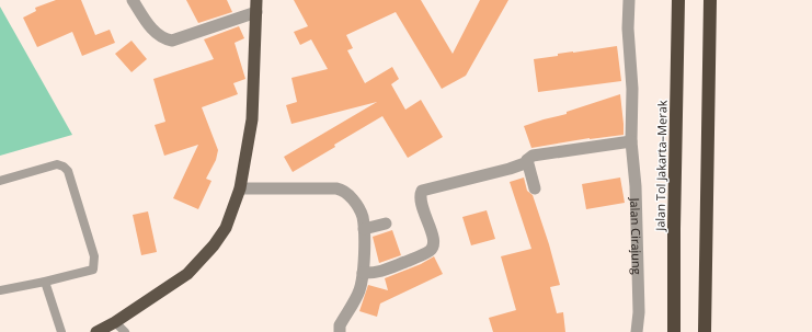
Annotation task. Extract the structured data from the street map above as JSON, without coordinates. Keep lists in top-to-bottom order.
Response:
{
  "streets": {
    "highway": ["Jalan Tol Jakarta–Merak"],
    "street": ["Jalan Cirajung"]
  }
}
